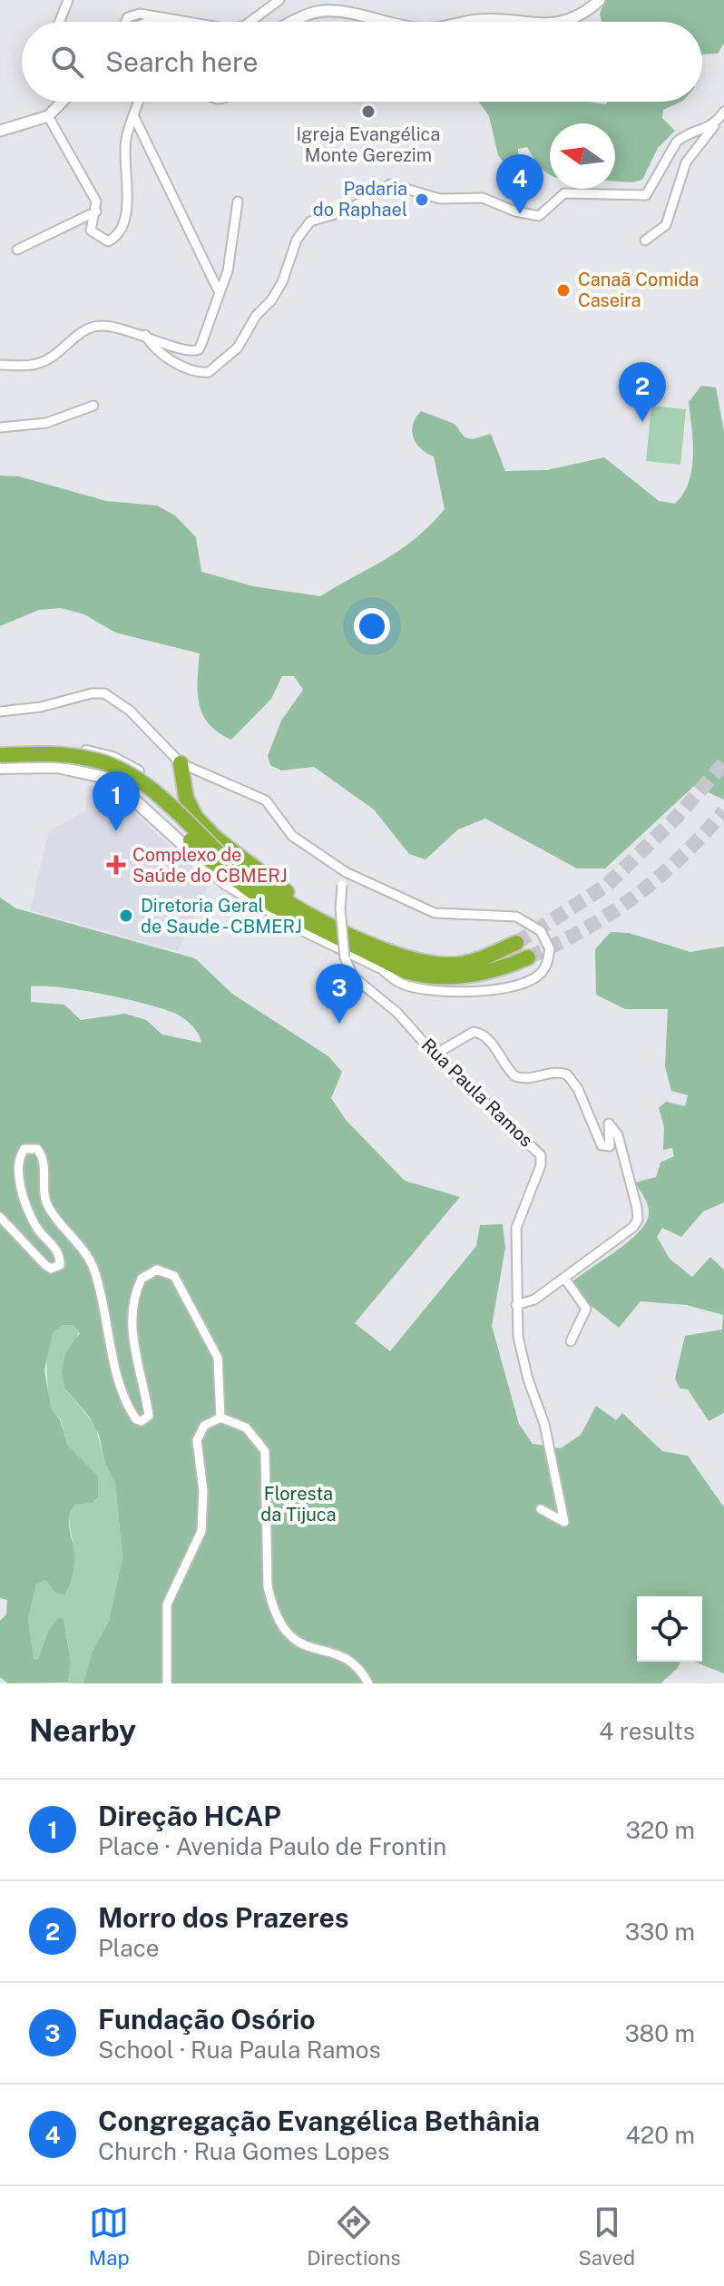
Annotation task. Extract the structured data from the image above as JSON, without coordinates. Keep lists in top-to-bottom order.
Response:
{
  "streets": {
    "street": ["Rua Paula Ramos"]
  },
  "parks": ["Floresta da Tijuca"],
  "places": {
    "other": [
      "Igreja Evangélica Monte Gerezim",
      "Padaria do Raphael",
      "Canaã Comida Caseira",
      "Diretoria Geral de Saude - CBMERJ"
    ],
    "health": ["Complexo de Saúde do CBMERJ"]
  },
  "north": "left",
  "page": {
    "search": "Search here",
    "pins": [
      "4",
      "2",
      "1",
      "3"
    ],
    "heading": ["Nearby", "4 results"],
    "list": [
      {
        "mark": "1",
        "name": "Direção HCAP",
        "note": "Place · Avenida Paulo de Frontin",
        "value": "320 m"
      },
      {
        "mark": "2",
        "name": "Morro dos Prazeres",
        "note": "Place",
        "value": "330 m"
      },
      {
        "mark": "3",
        "name": "Fundação Osório",
        "note": "School · Rua Paula Ramos",
        "value": "380 m"
      },
      {
        "mark": "4",
        "name": "Congregação Evangélica Bethânia",
        "note": "Church · Rua Gomes Lopes",
        "value": "420 m"
      }
    ],
    "nav": ["Map", "Directions", "Saved"]
  }
}
